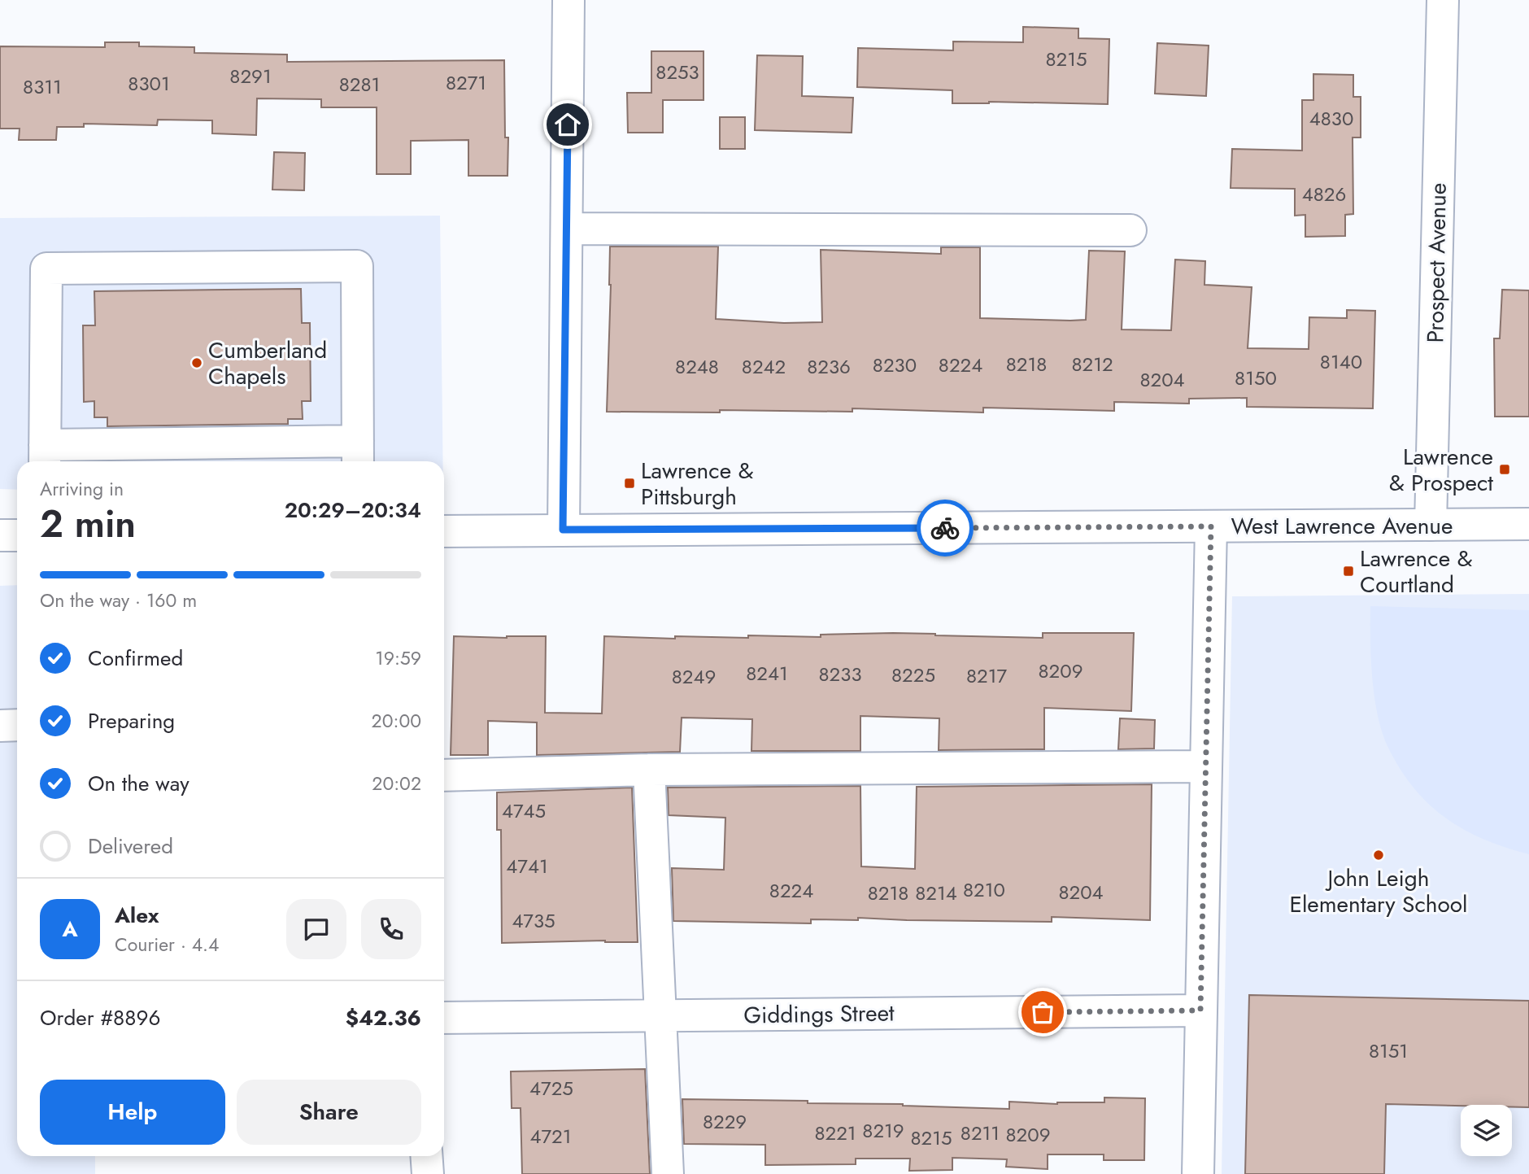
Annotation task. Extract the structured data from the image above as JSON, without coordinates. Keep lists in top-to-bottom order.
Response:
{
  "streets": {
    "street": ["Prospect Avenue", "West Lawrence Avenue", "Giddings Street"]
  },
  "crossings": [
    ["Prospect Avenue", "West Lawrence Avenue"]
  ],
  "places": {
    "other": ["Cumberland Chapels", "John Leigh Elementary School"],
    "transit": ["Lawrence & Prospect", "Lawrence & Pittsburgh", "Lawrence & Courtland"]
  },
  "house_numbers": [
    "8215",
    "8253",
    "8291",
    "8271",
    "8301",
    "8281",
    "8311",
    "4830",
    "4826",
    "8140",
    "8218",
    "8212",
    "8230",
    "8224",
    "8248",
    "8242",
    "8236",
    "8150",
    "8204",
    "8209",
    "8241",
    "8233",
    "8225",
    "8217",
    "8249",
    "4745",
    "4741",
    "8210",
    "8224",
    "8204",
    "8218",
    "8214",
    "4735",
    "8151",
    "4725",
    "8229",
    "8219",
    "8221",
    "8211",
    "8209",
    "4721",
    "8215"
  ],
  "page": {
    "heading": ["2 min", "Arriving in", "20:29–20:34"],
    "panel": [
      "Alex",
      "Courier · 4.4",
      "Order #8896",
      "$42.36"
    ],
    "bar": "On the way · 160 m",
    "list": [
      ["Confirmed", "19:59"],
      ["Preparing", "20:00"],
      ["On the way", "20:02"],
      "Delivered"
    ],
    "round": "A",
    "buttons": ["Help", "Share"]
  }
}
